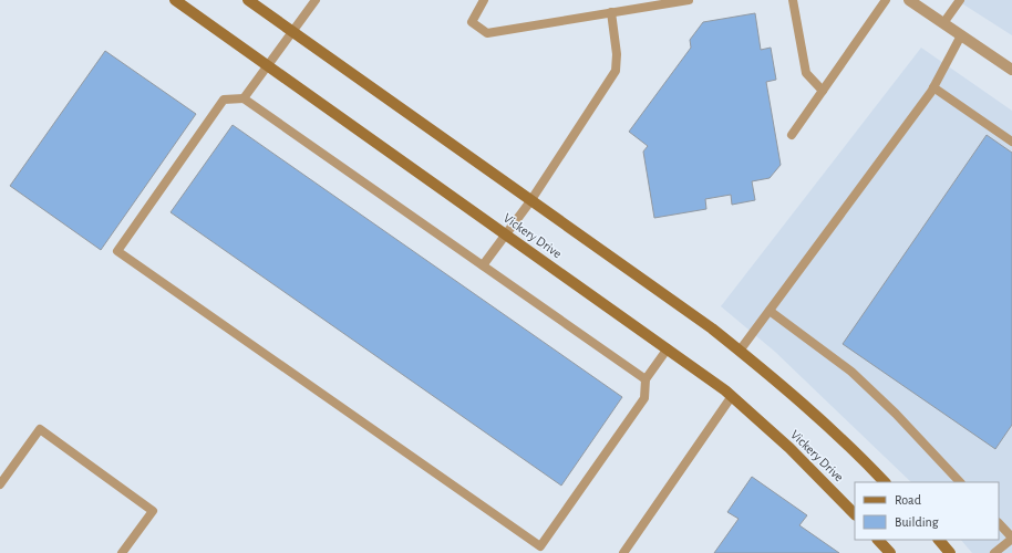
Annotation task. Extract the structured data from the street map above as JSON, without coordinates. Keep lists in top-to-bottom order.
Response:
{
  "streets": {
    "main road": ["Vickery Drive"]
  },
  "legend": ["Road", "Building"]
}
